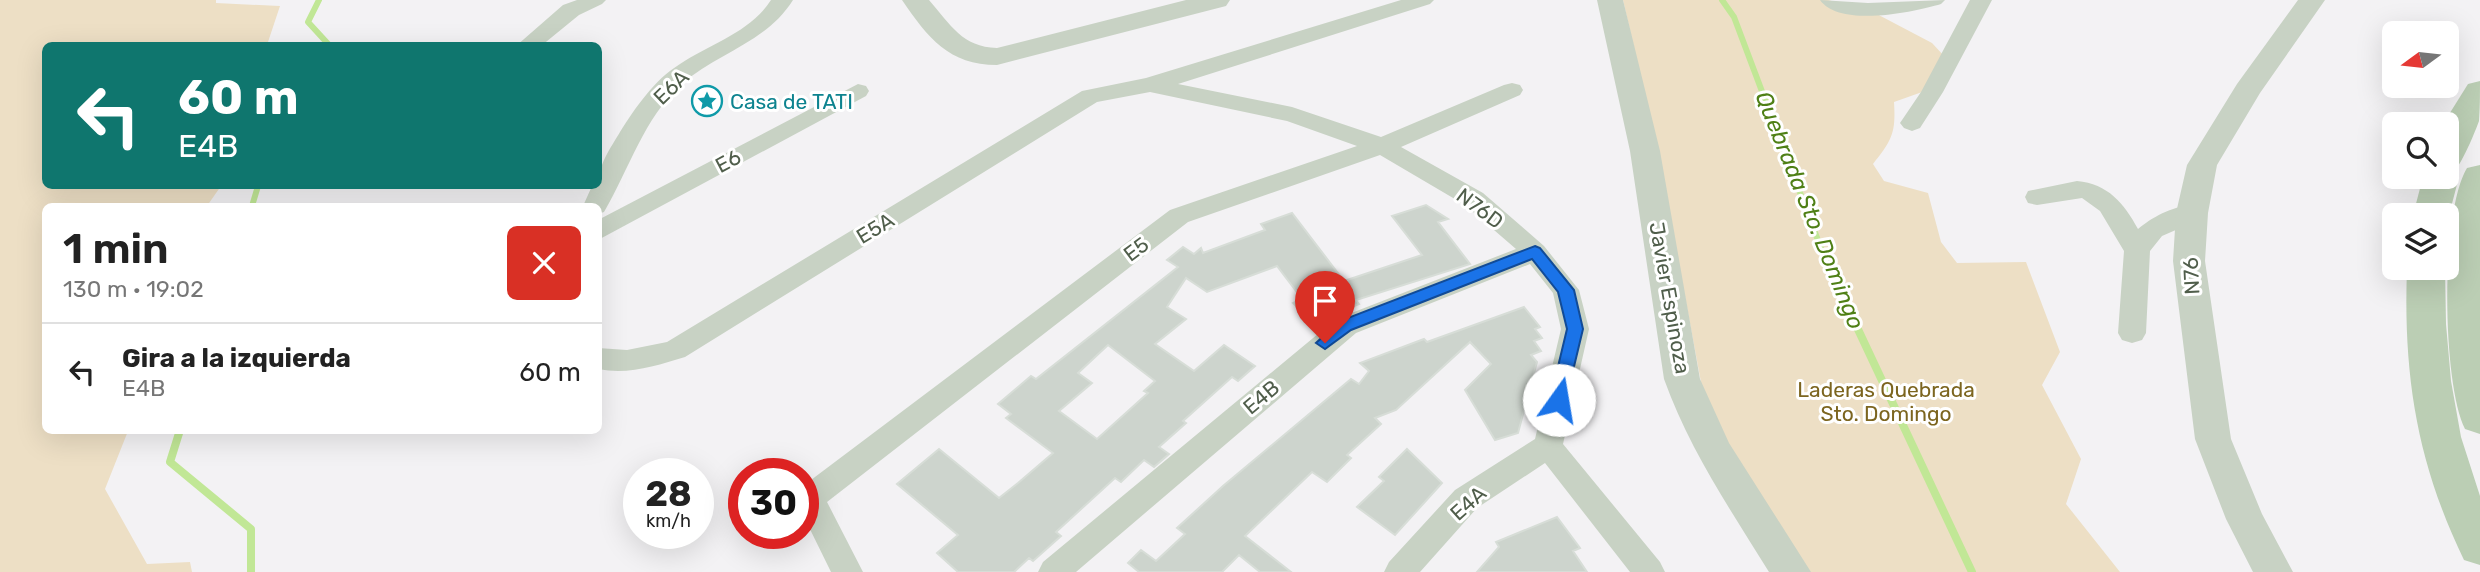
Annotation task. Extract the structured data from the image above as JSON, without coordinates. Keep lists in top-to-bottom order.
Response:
{
  "streets": {
    "street": [
      "E6A",
      "E6",
      "N76D",
      "E5A",
      "E5",
      "N76",
      "Javier Espinoza",
      "E4B",
      "E4A"
    ]
  },
  "crossings": [
    ["N76D", "E5A"],
    ["N76D", "E5"],
    ["N76D", "E4B"],
    ["N76D", "E4A"]
  ],
  "water": ["Quebrada Sto. Domingo"],
  "parks": ["Laderas Quebrada Sto. Domingo"],
  "places": {
    "place": ["Casa de TATI"]
  },
  "north": "left",
  "page": {
    "turn": ["60 m", "E4B"],
    "heading": ["1 min", "130 m · 19:02"],
    "list": [
      {
        "name": "Gira a la izquierda",
        "note": "E4B",
        "value": "60 m"
      }
    ],
    "speed": "28 km/h",
    "limit": "30"
  }
}
